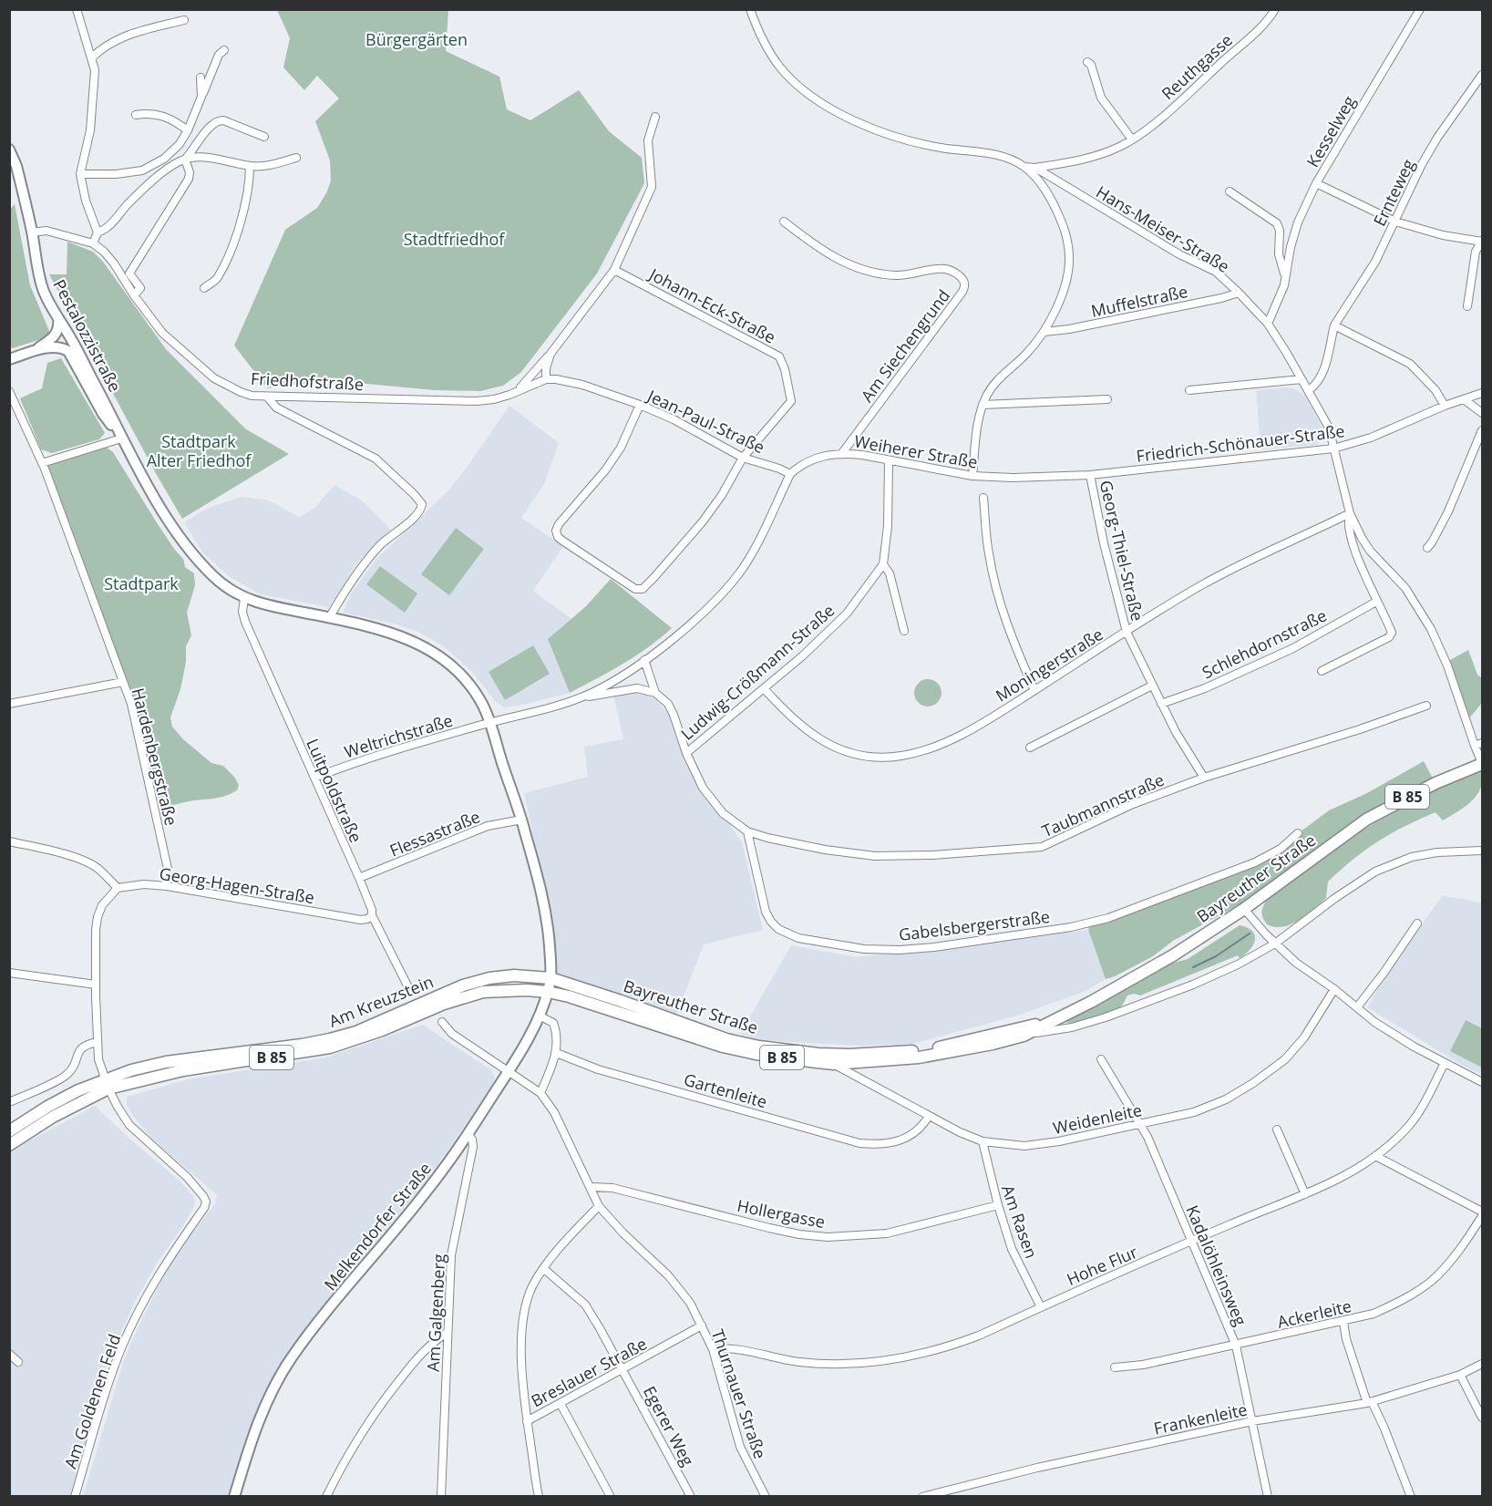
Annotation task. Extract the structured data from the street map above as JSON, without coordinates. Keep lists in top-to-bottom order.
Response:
{
  "streets": {
    "main road": ["B 85", "Bayreuther Straße", "Am Kreuzstein"],
    "street": [
      "Reuthgasse",
      "Kesselweg",
      "Ernteweg",
      "Hans-Meiser-Straße",
      "Muffelstraße",
      "Johann-Eck-Straße",
      "Pestalozzistraße",
      "Am Siechengrund",
      "Friedhofstraße",
      "Jean-Paul-Straße",
      "Friedrich-Schönauer-Straße",
      "Weiherer Straße",
      "Georg-Thiel-Straße",
      "Schlehdornstraße",
      "Moningerstraße",
      "Ludwig-Crößmann-Straße",
      "Weltrichstraße",
      "Hardenbergstraße",
      "Luitpoldstraße",
      "Taubmannstraße",
      "Flessastraße",
      "Georg-Hagen-Straße",
      "Gabelsbergerstraße",
      "Gartenleite",
      "Weidenleite",
      "Hollergasse",
      "Am Rasen",
      "Melkendorfer Straße",
      "Hohe Flur",
      "Kadalöhleinsweg",
      "Am Galgenberg",
      "Ackerleite",
      "Breslauer Straße",
      "Thurnauer Straße",
      "Am Goldenen Feld",
      "Frankenleite",
      "Egerer Weg"
    ]
  },
  "crossings": [
    ["Reuthgasse", "Hans-Meiser-Straße"],
    ["Kesselweg", "Hans-Meiser-Straße"],
    ["Ernteweg", "Hans-Meiser-Straße"],
    ["Hans-Meiser-Straße", "Muffelstraße"],
    ["Hans-Meiser-Straße", "Friedrich-Schönauer-Straße"],
    ["Hans-Meiser-Straße", "Moningerstraße"],
    ["Hans-Meiser-Straße", "Bayreuther Straße"],
    ["Johann-Eck-Straße", "Jean-Paul-Straße"],
    ["Pestalozzistraße", "Friedhofstraße"],
    ["Pestalozzistraße", "Weltrichstraße"],
    ["Pestalozzistraße", "Luitpoldstraße"],
    ["Pestalozzistraße", "Melkendorfer Straße"],
    ["Am Siechengrund", "Weiherer Straße"],
    ["Friedhofstraße", "Jean-Paul-Straße"],
    ["Jean-Paul-Straße", "Weiherer Straße"],
    ["Friedrich-Schönauer-Straße", "Weiherer Straße"],
    ["Friedrich-Schönauer-Straße", "Georg-Thiel-Straße"],
    ["Weiherer Straße", "Georg-Thiel-Straße"],
    ["Weiherer Straße", "Ludwig-Crößmann-Straße"],
    ["Georg-Thiel-Straße", "Schlehdornstraße"],
    ["Georg-Thiel-Straße", "Moningerstraße"],
    ["Georg-Thiel-Straße", "Taubmannstraße"],
    ["Moningerstraße", "Ludwig-Crößmann-Straße"],
    ["Moningerstraße", "Bayreuther Straße"],
    ["Weltrichstraße", "Luitpoldstraße"],
    ["Weltrichstraße", "Melkendorfer Straße"],
    ["Hardenbergstraße", "Georg-Hagen-Straße"],
    ["Luitpoldstraße", "Flessastraße"],
    ["Luitpoldstraße", "Georg-Hagen-Straße"],
    ["Taubmannstraße", "Gabelsbergerstraße"],
    ["Flessastraße", "Melkendorfer Straße"],
    ["Bayreuther Straße", "Am Kreuzstein"],
    ["Bayreuther Straße", "Weidenleite"],
    ["Bayreuther Straße", "Melkendorfer Straße"],
    ["Am Kreuzstein", "Melkendorfer Straße"],
    ["Am Kreuzstein", "Am Goldenen Feld"],
    ["Gartenleite", "Weidenleite"],
    ["Weidenleite", "Am Rasen"],
    ["Weidenleite", "Kadalöhleinsweg"],
    ["Hollergasse", "Am Rasen"],
    ["Hollergasse", "Thurnauer Straße"],
    ["Am Rasen", "Hohe Flur"],
    ["Melkendorfer Straße", "Am Galgenberg"],
    ["Melkendorfer Straße", "Thurnauer Straße"],
    ["Hohe Flur", "Kadalöhleinsweg"],
    ["Hohe Flur", "Thurnauer Straße"],
    ["Kadalöhleinsweg", "Ackerleite"],
    ["Kadalöhleinsweg", "Frankenleite"],
    ["Breslauer Straße", "Thurnauer Straße"],
    ["Breslauer Straße", "Egerer Weg"]
  ],
  "parks": [
    "Bürgergärten",
    "Stadtfriedhof",
    "Stadtpark Alter Friedhof",
    "Stadtpark"
  ]
}
